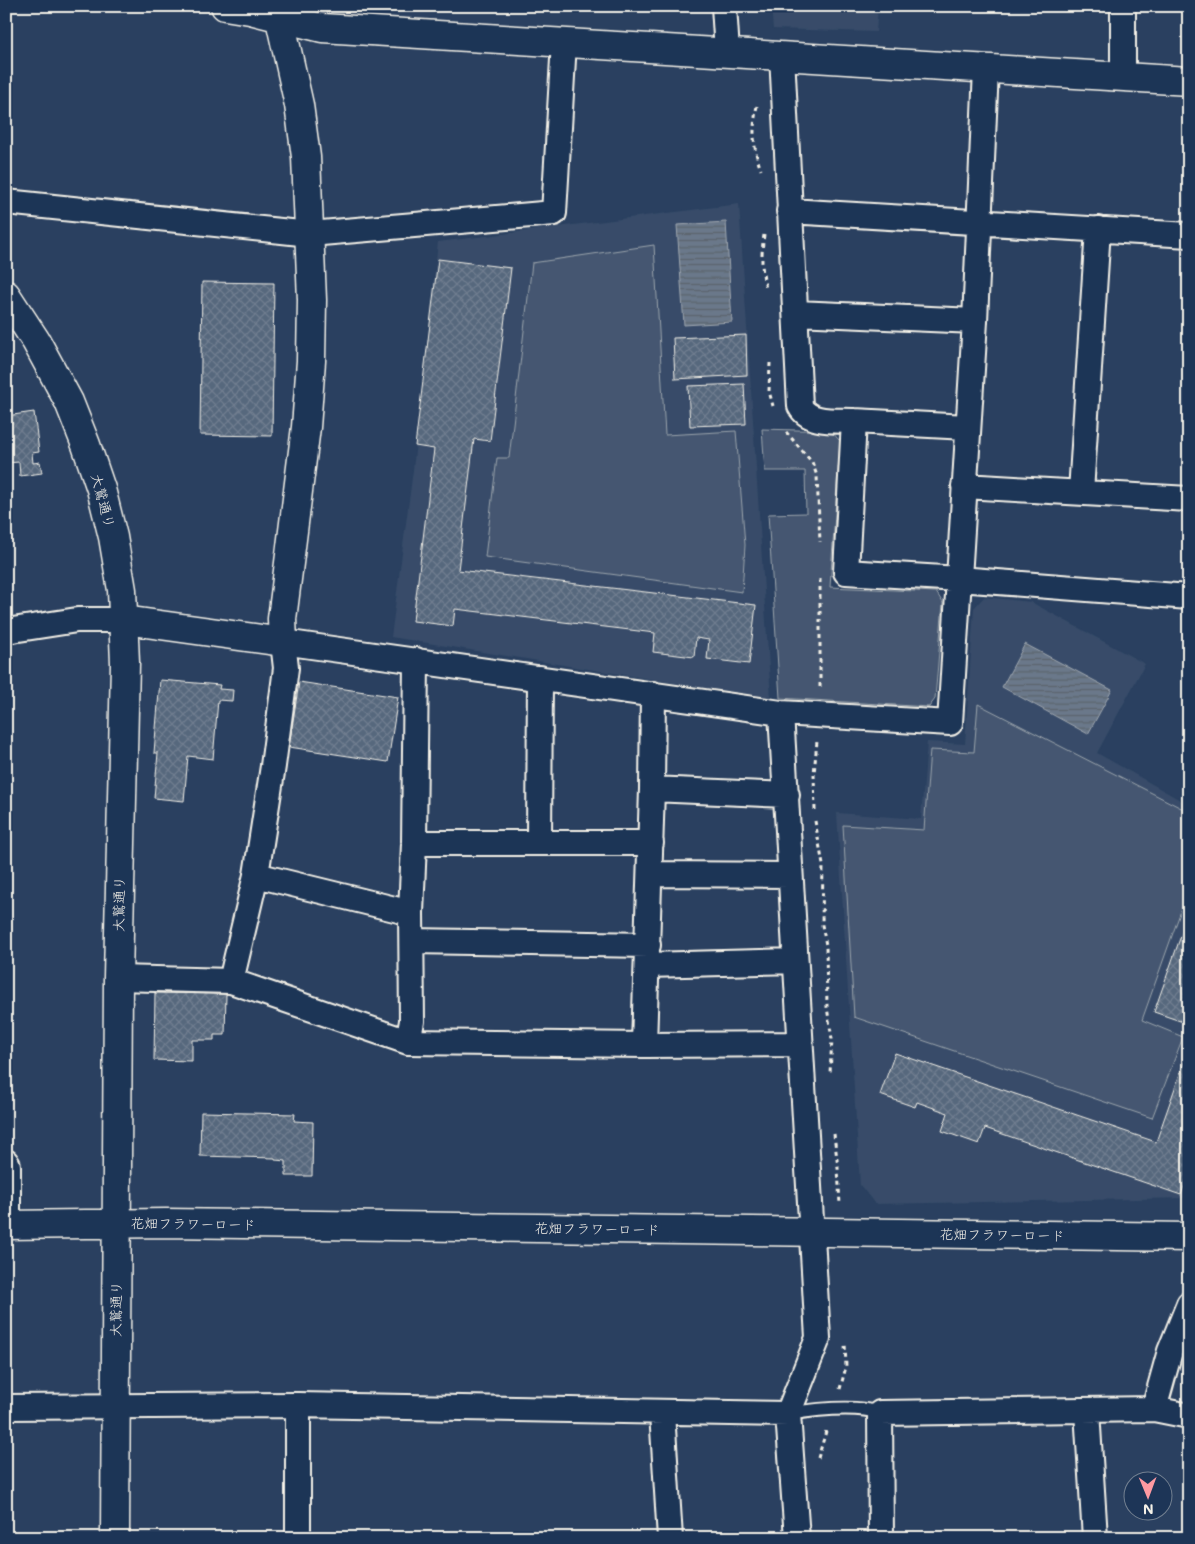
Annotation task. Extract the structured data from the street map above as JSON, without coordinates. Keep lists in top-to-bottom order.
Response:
{
  "streets": {
    "street": ["大鷲通り", "花畑フラワーロード"]
  },
  "crossings": [
    ["大鷲通り", "花畑フラワーロード"]
  ],
  "north": "bottom"
}
